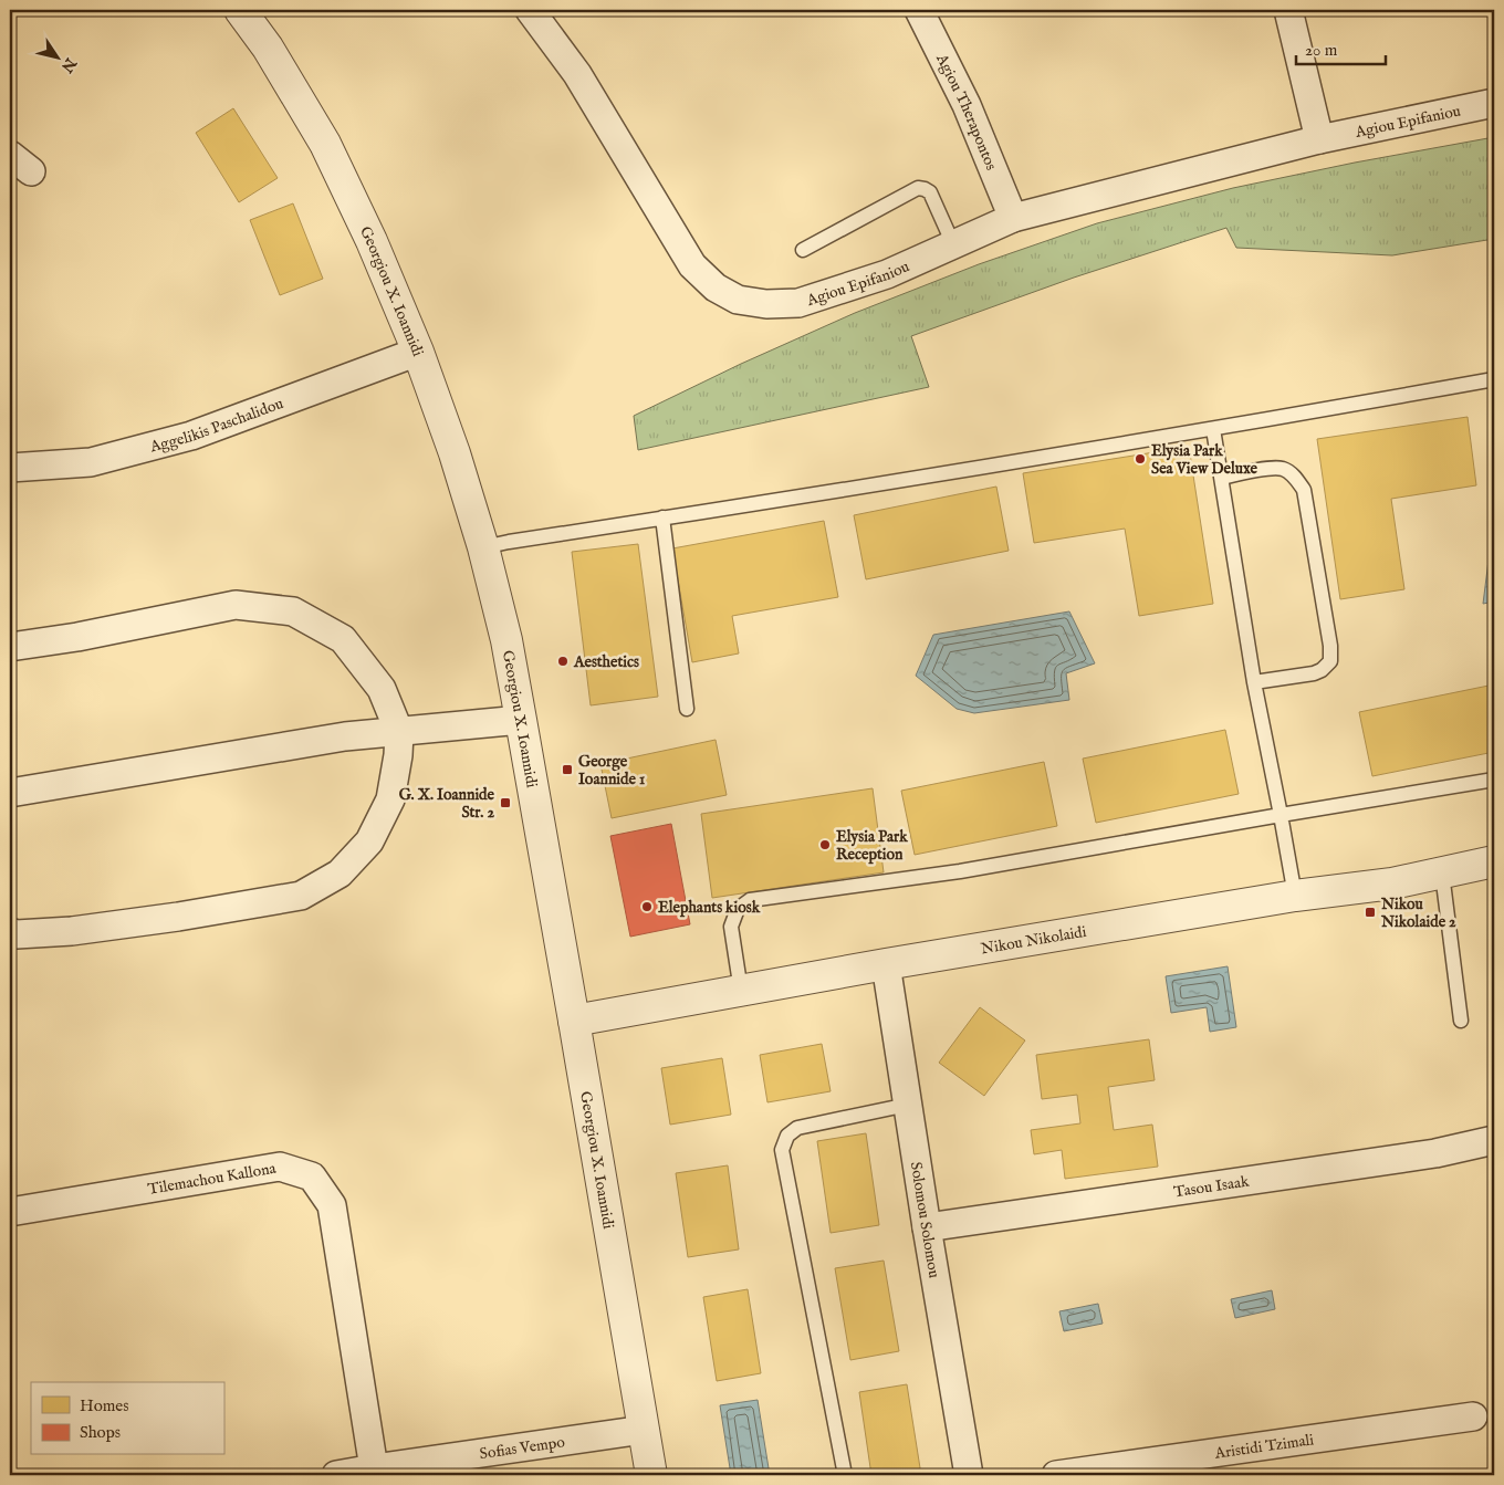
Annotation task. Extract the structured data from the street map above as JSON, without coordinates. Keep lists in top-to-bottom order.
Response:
{
  "streets": {
    "street": [
      "Agiou Therapontos",
      "Agiou Epifaniou",
      "Georgiou X. Ioannidi",
      "Aggelikis Paschalidou",
      "Nikou Nikolaidi",
      "Tilemachou Kallona",
      "Tasou Isaak",
      "Solomou Solomou",
      "Aristidi Tzimali",
      "Sofias Vempo"
    ]
  },
  "crossings": [
    ["Agiou Therapontos", "Agiou Epifaniou"],
    ["Georgiou X. Ioannidi", "Aggelikis Paschalidou"],
    ["Georgiou X. Ioannidi", "Nikou Nikolaidi"],
    ["Georgiou X. Ioannidi", "Sofias Vempo"],
    ["Nikou Nikolaidi", "Solomou Solomou"],
    ["Tilemachou Kallona", "Sofias Vempo"],
    ["Tasou Isaak", "Solomou Solomou"]
  ],
  "places": {
    "other": [
      "Elysia Park Sea View Deluxe",
      "Aesthetics",
      "Elysia Park Reception",
      "Elephants kiosk"
    ],
    "transit": ["George Ioannide 1", "G. X. Ioannide Str. 2", "Nikou Nikolaide 2"]
  },
  "legend": ["Homes", "Shops"],
  "scale_bar": "20 m",
  "north": "bottom right"
}
